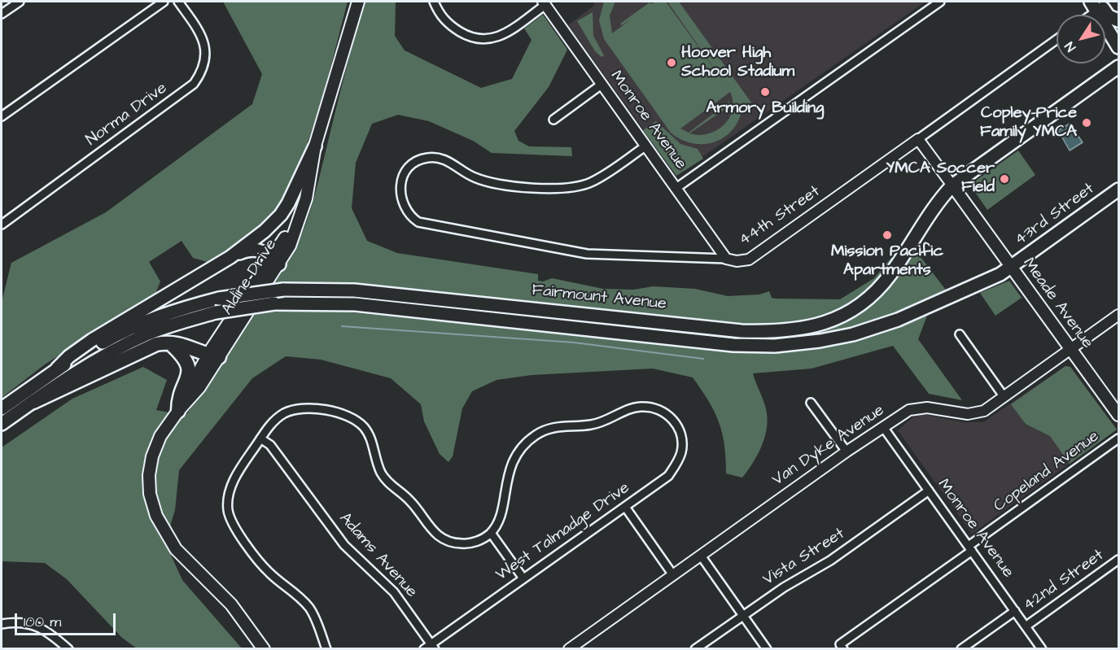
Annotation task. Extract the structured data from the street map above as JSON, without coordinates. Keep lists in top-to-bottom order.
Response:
{
  "streets": {
    "main road": [
      "43rd Street",
      "Aldine Drive",
      "Fairmount Avenue",
      "Meade Avenue"
    ],
    "street": [
      "Norma Drive",
      "Monroe Avenue",
      "44th Street",
      "Van Dyke Avenue",
      "Copeland Avenue",
      "West Talmadge Drive",
      "Adams Avenue",
      "Vista Street",
      "42nd Street"
    ]
  },
  "crossings": [
    ["Monroe Avenue", "44th Street"],
    ["Monroe Avenue", "Van Dyke Avenue"],
    ["Monroe Avenue", "Copeland Avenue"],
    ["Monroe Avenue", "Vista Street"],
    ["Monroe Avenue", "42nd Street"],
    ["43rd Street", "Fairmount Avenue"],
    ["43rd Street", "Meade Avenue"],
    ["44th Street", "Meade Avenue"],
    ["Fairmount Avenue", "Meade Avenue"],
    ["Meade Avenue", "Van Dyke Avenue"],
    ["West Talmadge Drive", "Adams Avenue"]
  ],
  "places": [
    "Hoover High School Stadium",
    "Armory Building",
    "Copley-Price Family YMCA",
    "YMCA Soccer Field",
    "Mission Pacific Apartments"
  ],
  "scale_bar": "100 m",
  "north": "bottom left"
}
